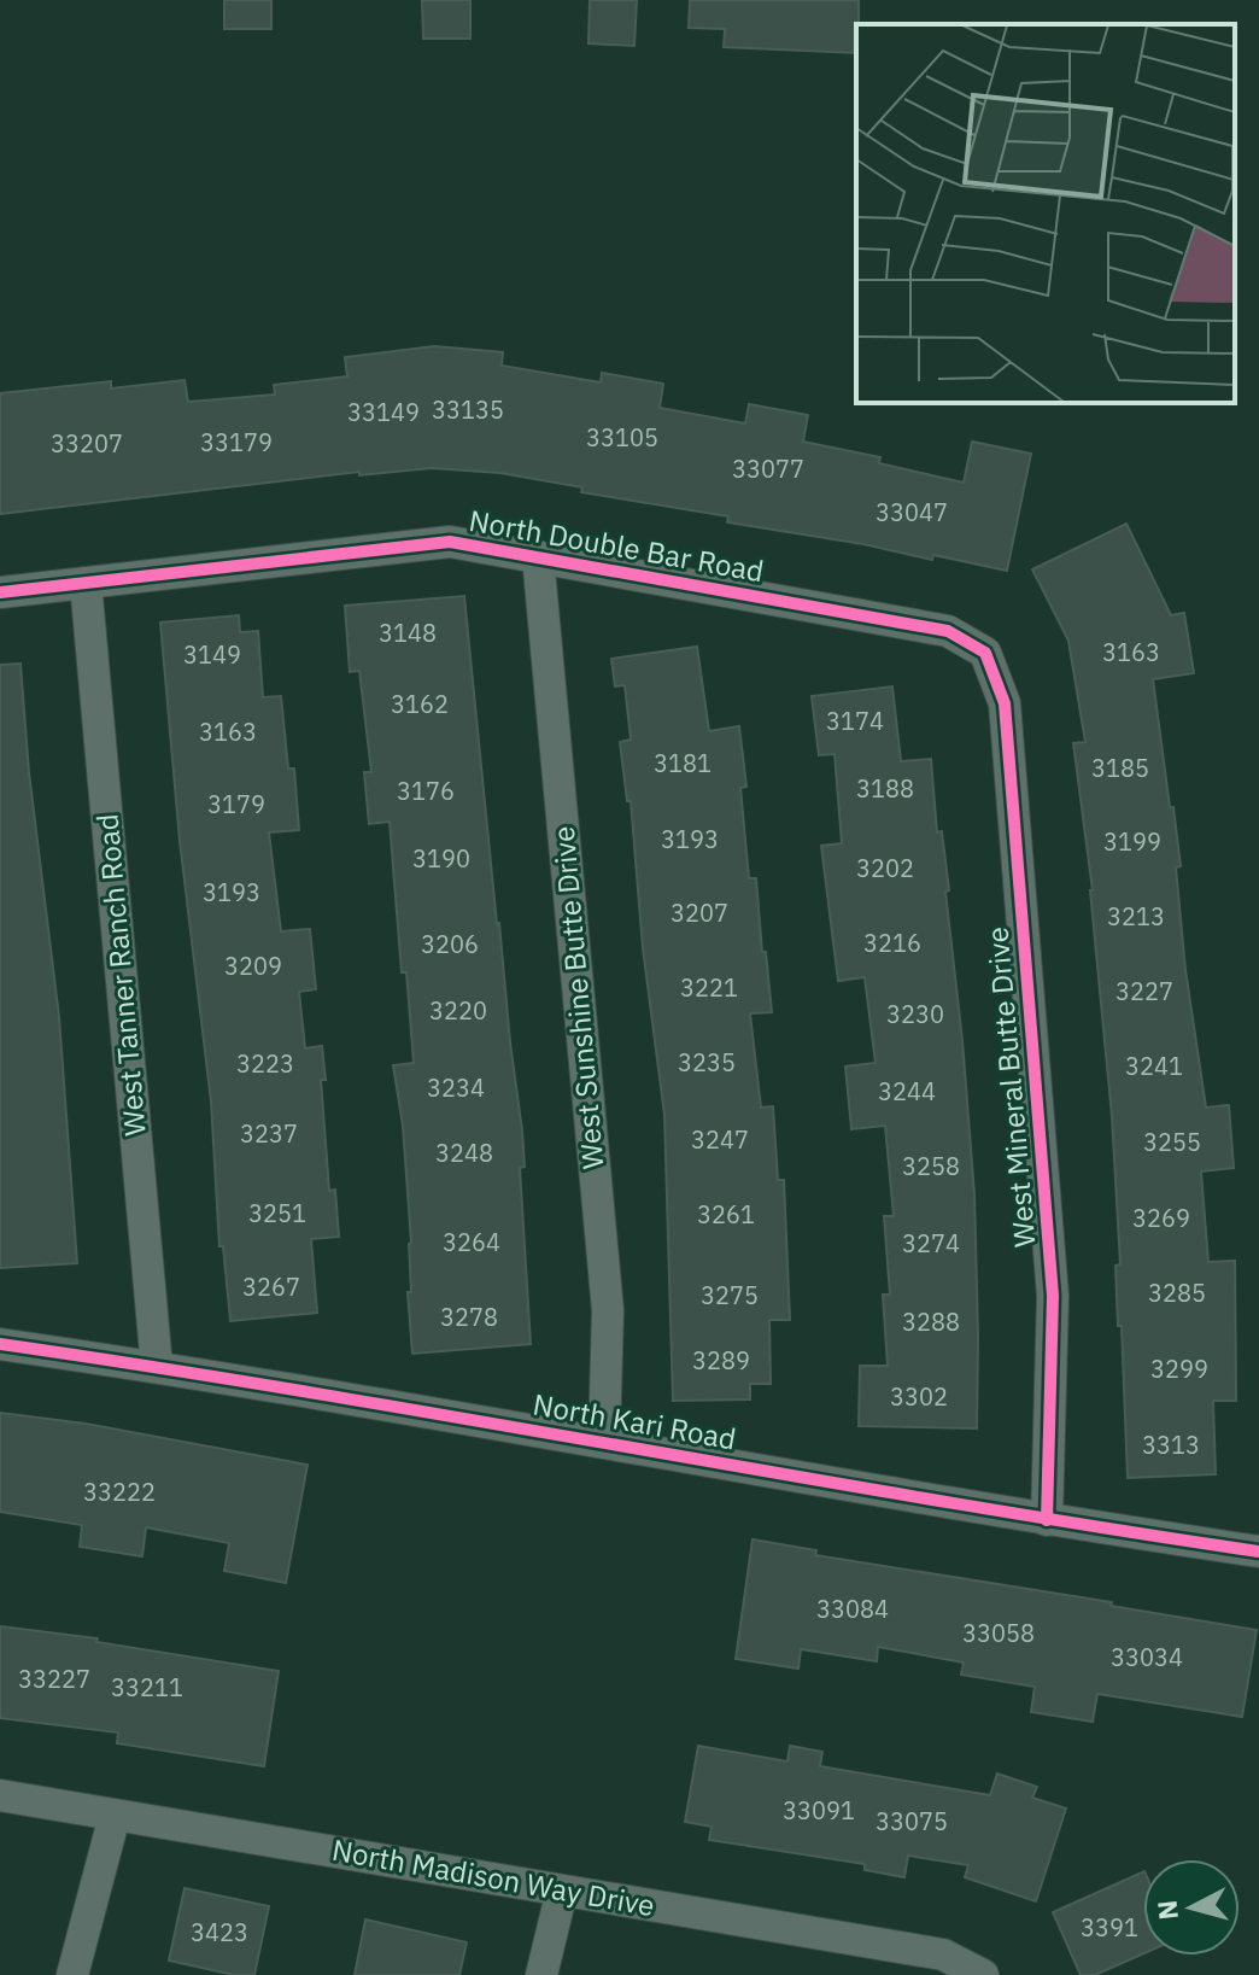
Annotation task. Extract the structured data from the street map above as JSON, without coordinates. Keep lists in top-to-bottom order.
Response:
{
  "streets": {
    "street": [
      "North Double Bar Road",
      "West Tanner Ranch Road",
      "West Sunshine Butte Drive",
      "West Mineral Butte Drive",
      "North Kari Road",
      "North Madison Way Drive"
    ]
  },
  "crossings": [
    ["North Double Bar Road", "West Tanner Ranch Road"],
    ["North Double Bar Road", "West Sunshine Butte Drive"],
    ["North Double Bar Road", "West Mineral Butte Drive"],
    ["West Tanner Ranch Road", "North Kari Road"],
    ["West Sunshine Butte Drive", "North Kari Road"],
    ["West Mineral Butte Drive", "North Kari Road"]
  ],
  "house_numbers": [
    "33135",
    "33149",
    "33105",
    "33179",
    "33207",
    "33077",
    "33047",
    "3148",
    "3163",
    "3149",
    "3162",
    "3174",
    "3163",
    "3181",
    "3185",
    "3188",
    "3176",
    "3179",
    "3193",
    "3199",
    "3190",
    "3202",
    "3193",
    "3207",
    "3213",
    "3216",
    "3206",
    "3209",
    "3221",
    "3227",
    "3220",
    "3230",
    "3235",
    "3223",
    "3241",
    "3234",
    "3244",
    "3237",
    "3247",
    "3255",
    "3248",
    "3258",
    "3251",
    "3261",
    "3269",
    "3264",
    "3274",
    "3267",
    "3285",
    "3275",
    "3278",
    "3288",
    "3289",
    "3299",
    "3302",
    "3313",
    "33222",
    "33084",
    "33058",
    "33034",
    "33227",
    "33211",
    "33091",
    "33075",
    "3391",
    "3423"
  ],
  "north": "left"
}
